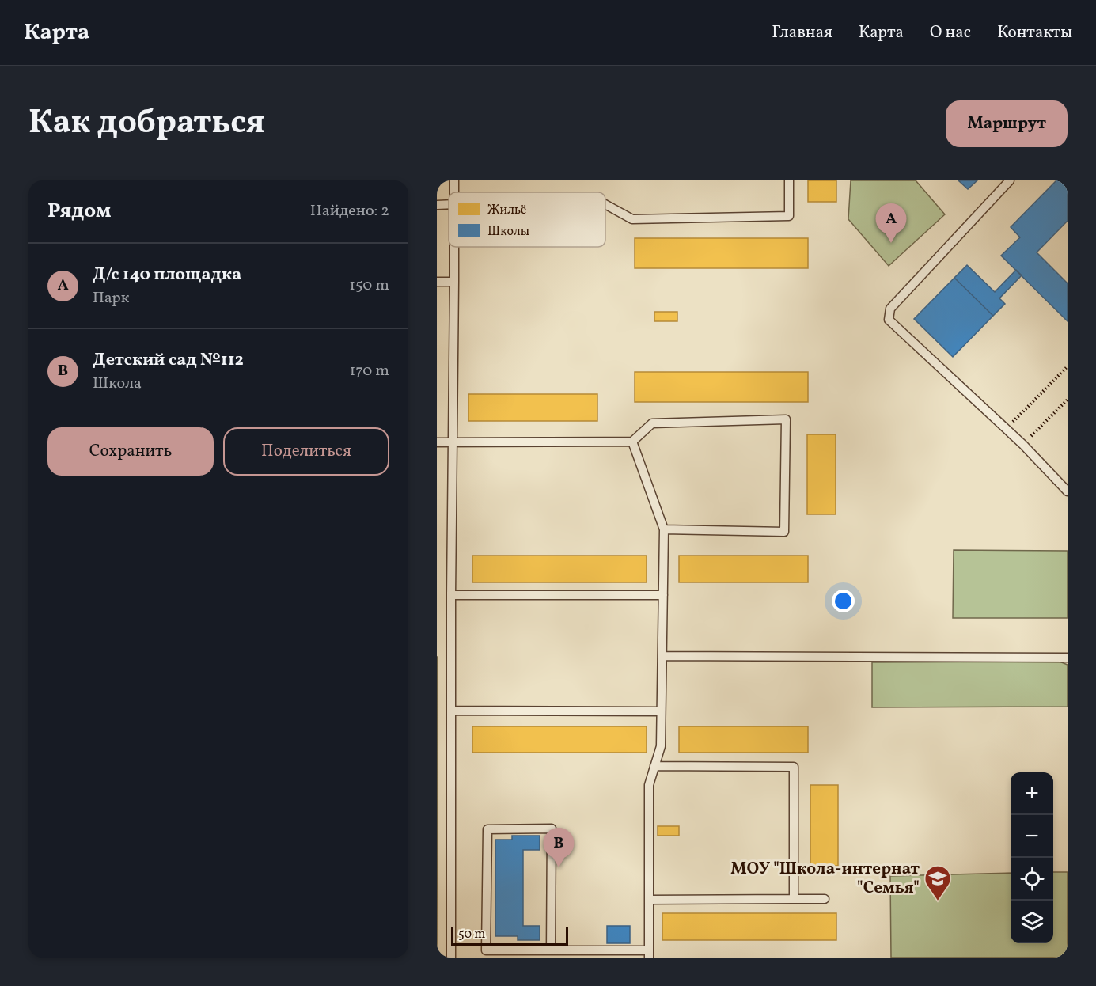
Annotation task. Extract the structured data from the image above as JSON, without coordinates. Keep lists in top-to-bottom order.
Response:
{
  "places": {
    "school or university": ["МОУ \"Школа-интернат \"Семья\""]
  },
  "legend": ["Жильё", "Школы"],
  "scale_bar": "50 m",
  "page": {
    "header": "Карта",
    "nav": [
      "Главная",
      "Карта",
      "О нас",
      "Контакты"
    ],
    "title": "Как добраться",
    "buttons": [
      "Маршрут",
      ["Сохранить", "Поделиться"]
    ],
    "heading": ["Рядом", "Найдено: 2"],
    "pins": ["A", "B"],
    "list": [
      {
        "mark": "A",
        "name": "Д/с 140 площадка",
        "note": "Парк",
        "value": "150 m"
      },
      {
        "mark": "B",
        "name": "Детский сад №112",
        "note": "Школа",
        "value": "170 m"
      }
    ],
    "map_buttons": ["+", "−"],
    "scale": "50 m"
  }
}
